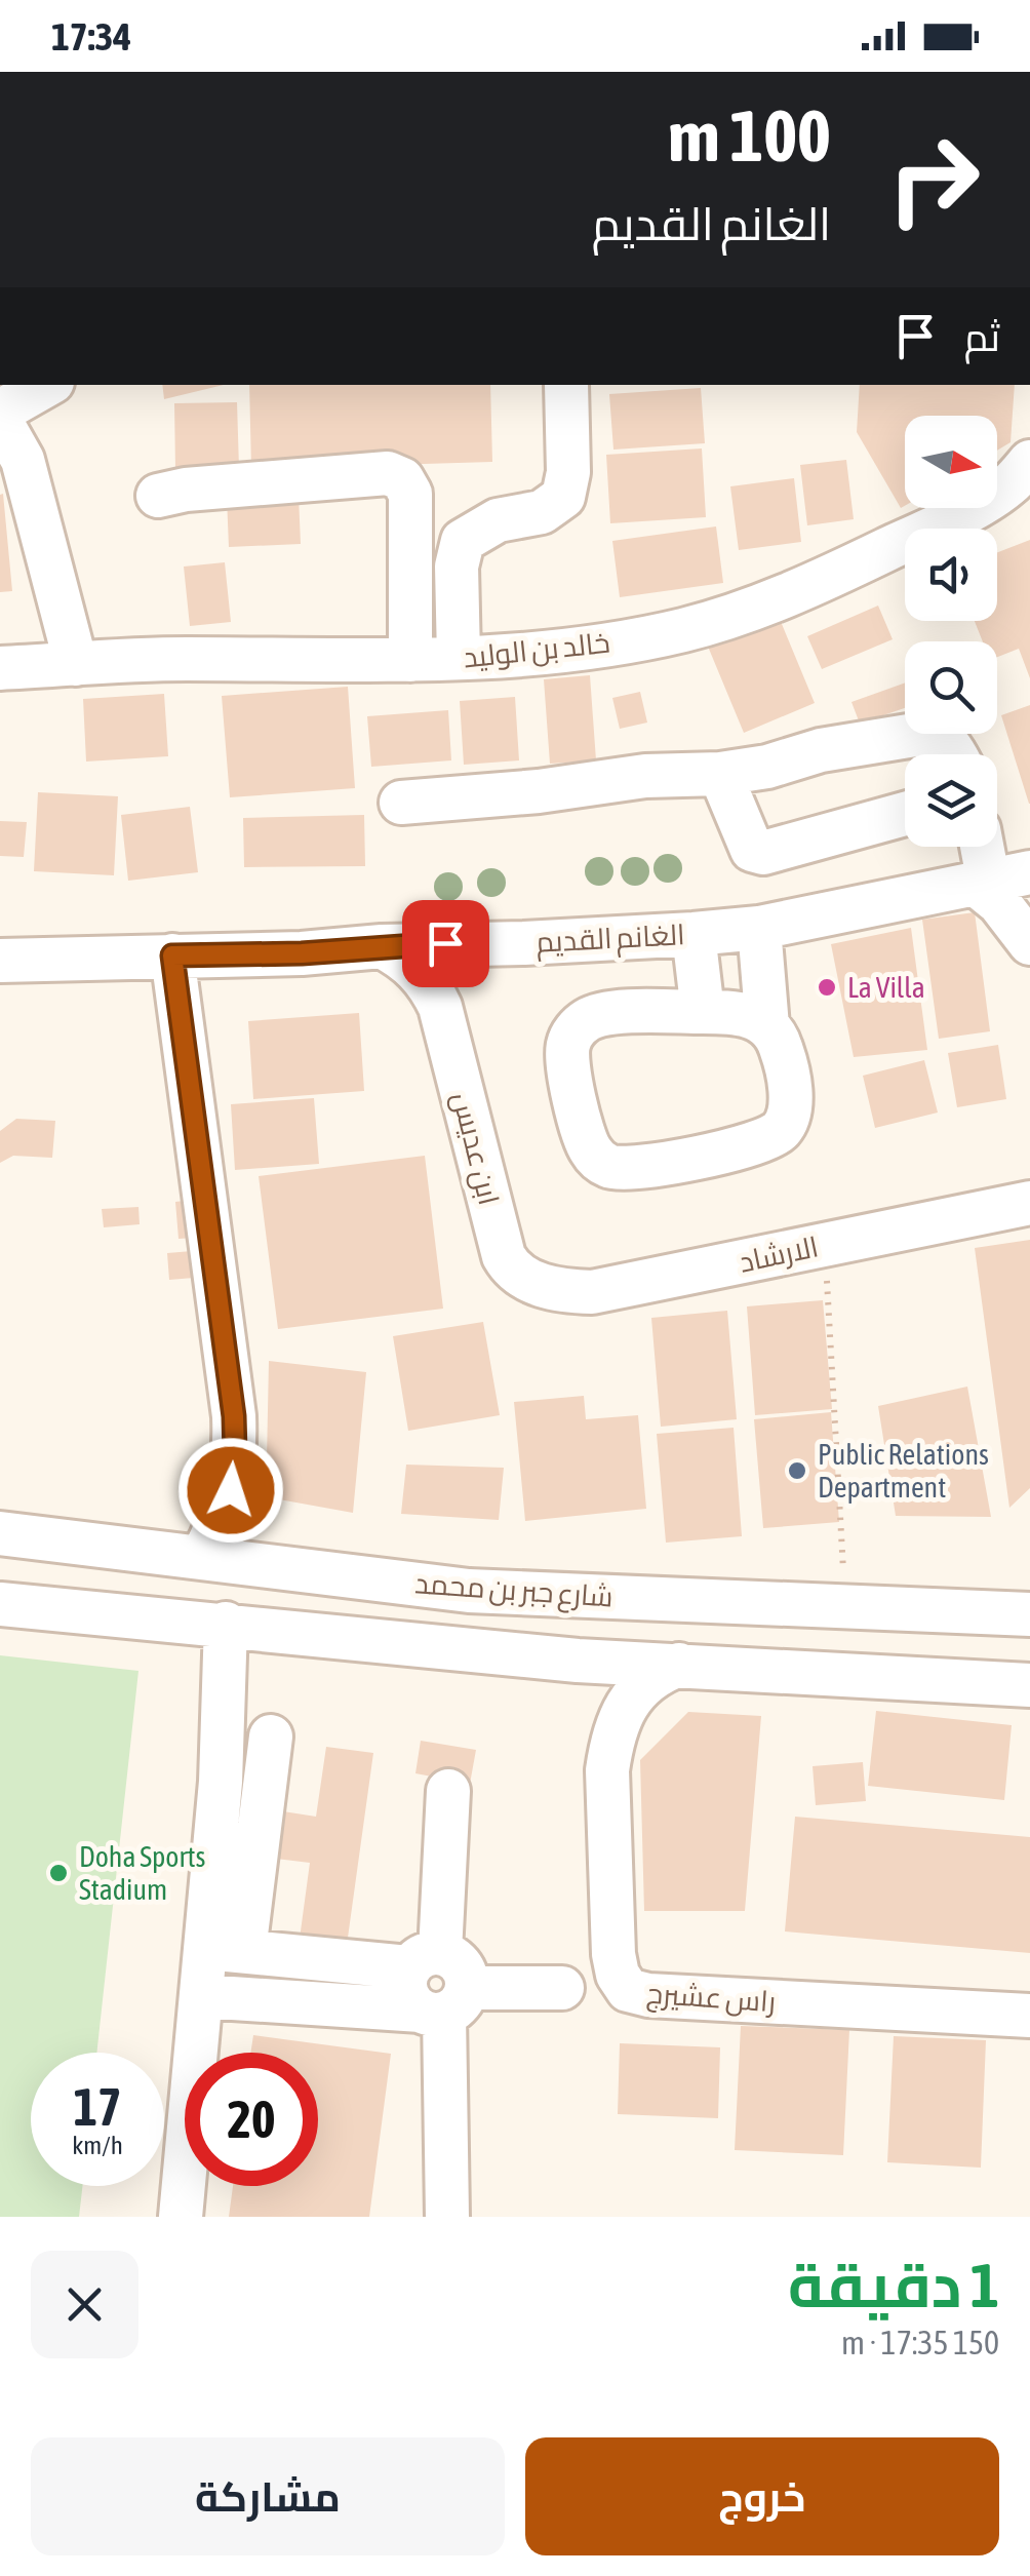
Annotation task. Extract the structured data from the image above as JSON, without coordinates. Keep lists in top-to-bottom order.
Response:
{
  "streets": {
    "street": [
      "خالد بن الوليد",
      "الغانم القديم",
      "ابن عديس",
      "الارشاد",
      "شارع جبر بن محمد",
      "راس عشيرج"
    ]
  },
  "crossings": [
    ["الغانم القديم", "ابن عديس"],
    ["ابن عديس", "الارشاد"]
  ],
  "places": ["La Villa", "Public Relations Department", "Doha Sports Stadium"],
  "north": "right",
  "page": {
    "status": "17:34",
    "turn": ["100 m", "الغانم القديم"],
    "then": "ثم",
    "speed": "17 km/h",
    "limit": "20",
    "heading": ["1 دقيقة", "150 m · 17:35"],
    "buttons": ["خروج", "مشاركة"]
  }
}
